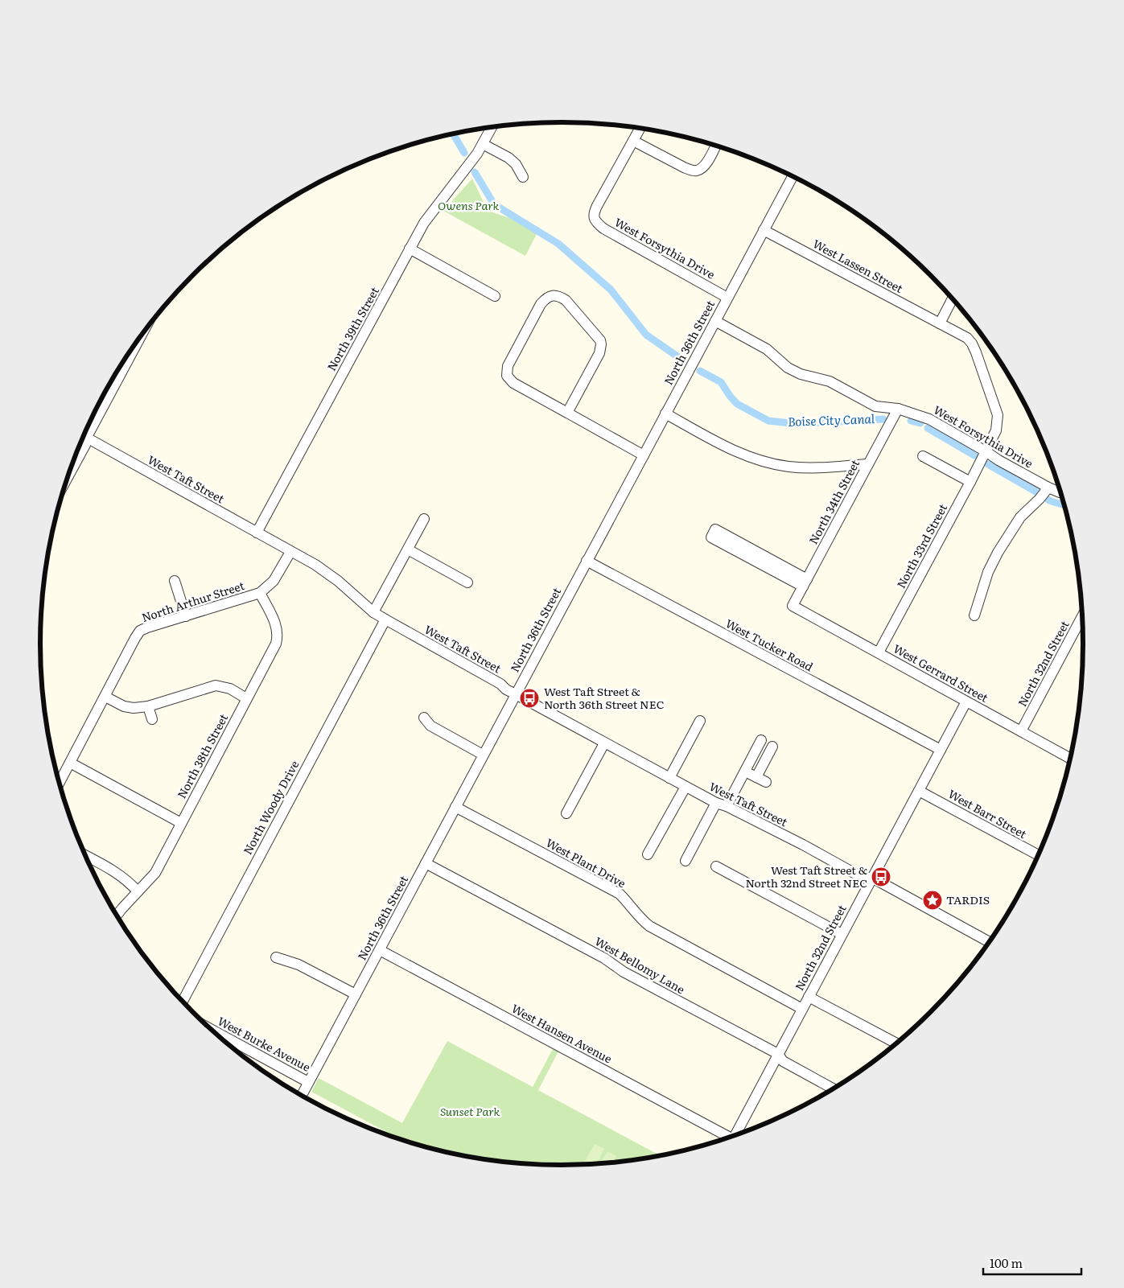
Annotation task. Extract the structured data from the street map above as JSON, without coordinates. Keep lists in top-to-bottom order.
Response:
{
  "streets": {
    "street": [
      "West Forsythia Drive",
      "West Lassen Street",
      "North 39th Street",
      "North 36th Street",
      "West Taft Street",
      "North 34th Street",
      "North 33rd Street",
      "North Arthur Street",
      "West Tucker Road",
      "North 32nd Street",
      "West Gerrard Street",
      "North 38th Street",
      "North Woody Drive",
      "West Barr Street",
      "West Plant Drive",
      "West Bellomy Lane",
      "West Hansen Avenue",
      "West Burke Avenue"
    ]
  },
  "crossings": [
    ["West Forsythia Drive", "West Lassen Street"],
    ["West Forsythia Drive", "North 36th Street"],
    ["West Forsythia Drive", "North 34th Street"],
    ["West Forsythia Drive", "North 33rd Street"],
    ["West Lassen Street", "North 36th Street"],
    ["West Lassen Street", "North 33rd Street"],
    ["North 39th Street", "West Taft Street"],
    ["North 36th Street", "West Taft Street"],
    ["North 36th Street", "West Tucker Road"],
    ["North 36th Street", "West Plant Drive"],
    ["North 36th Street", "West Bellomy Lane"],
    ["North 36th Street", "West Hansen Avenue"],
    ["North 36th Street", "West Burke Avenue"],
    ["West Taft Street", "North Arthur Street"],
    ["West Taft Street", "North 32nd Street"],
    ["West Taft Street", "North Woody Drive"],
    ["North 34th Street", "West Gerrard Street"],
    ["North 33rd Street", "West Gerrard Street"],
    ["North Arthur Street", "North 38th Street"],
    ["West Tucker Road", "North 32nd Street"],
    ["North 32nd Street", "West Gerrard Street"],
    ["North 32nd Street", "West Barr Street"],
    ["North 32nd Street", "West Plant Drive"],
    ["North 32nd Street", "West Bellomy Lane"]
  ],
  "water": ["Boise City Canal"],
  "parks": ["Owens Park", "Sunset Park"],
  "places": {
    "bus stop": ["West Taft Street & North 36th Street NEC", "West Taft Street & North 32nd Street NEC"],
    "place": ["TARDIS"]
  },
  "scale_bar": "100 m"
}
